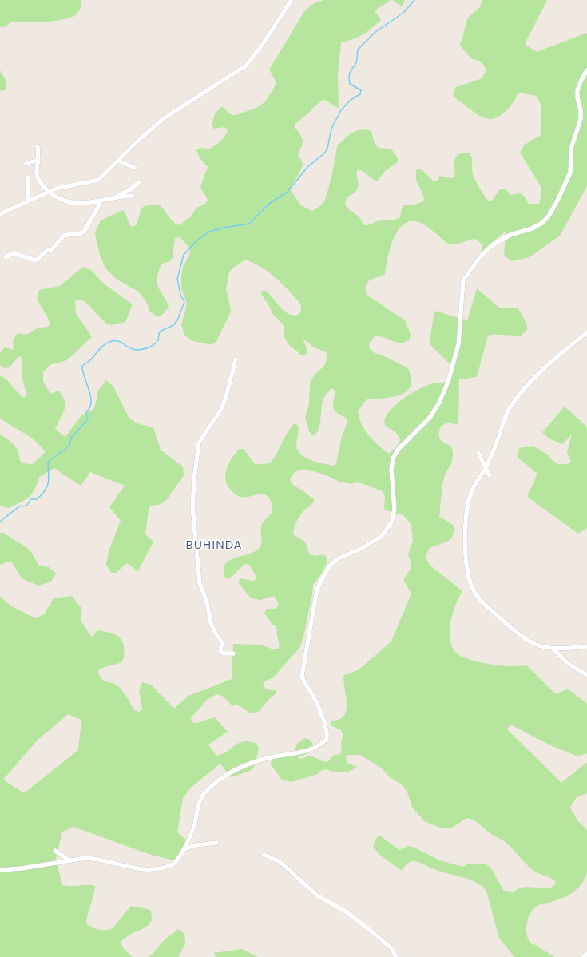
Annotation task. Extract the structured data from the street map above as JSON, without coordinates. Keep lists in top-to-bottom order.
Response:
{
  "districts": ["BUHINDA"]
}
